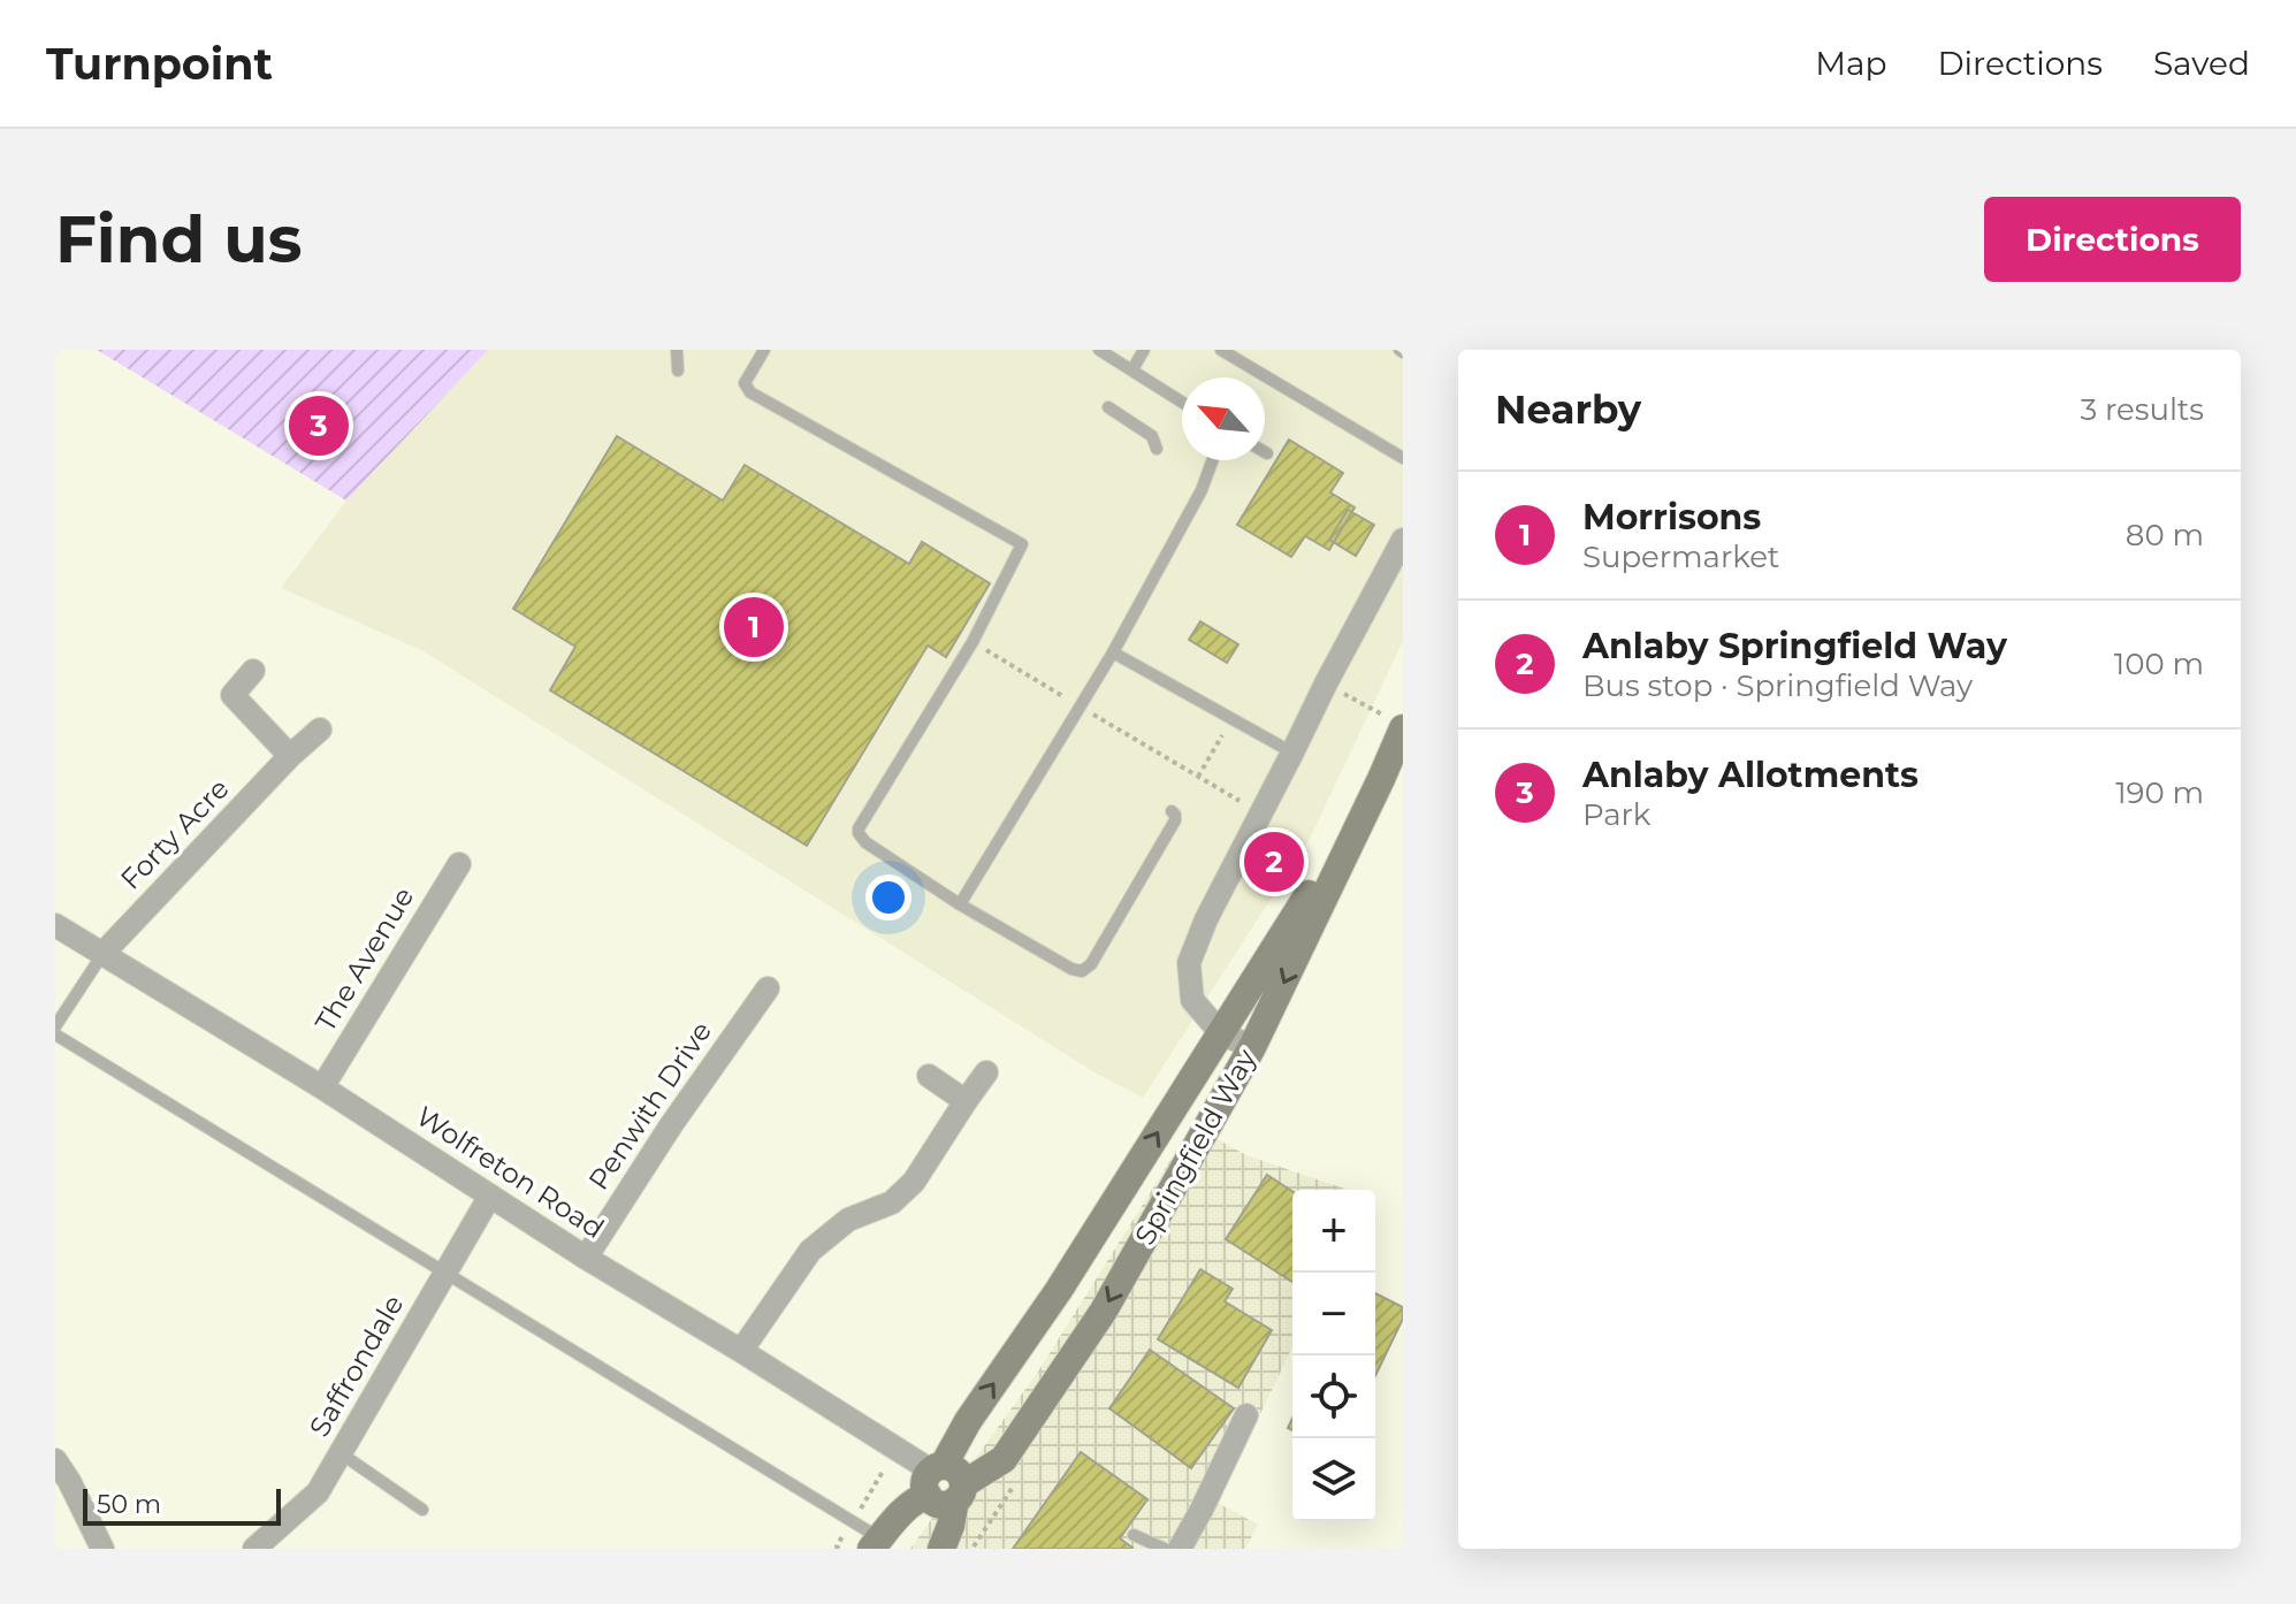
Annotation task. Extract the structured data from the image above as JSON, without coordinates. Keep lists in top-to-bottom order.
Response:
{
  "streets": {
    "main road": ["Springfield Way"],
    "street": [
      "Forty Acre",
      "The Avenue",
      "Penwith Drive",
      "Wolfreton Road",
      "Saffrondale"
    ]
  },
  "crossings": [
    ["Forty Acre", "Wolfreton Road"],
    ["The Avenue", "Wolfreton Road"],
    ["Penwith Drive", "Wolfreton Road"],
    ["Springfield Way", "Wolfreton Road"],
    ["Wolfreton Road", "Saffrondale"]
  ],
  "scale_bar": "50 m",
  "north": "top left",
  "page": {
    "header": "Turnpoint",
    "nav": ["Map", "Directions", "Saved"],
    "buttons": "Directions",
    "title": "Find us",
    "heading": ["Nearby", "3 results"],
    "pins": ["3", "1", "2"],
    "list": [
      {
        "mark": "1",
        "name": "Morrisons",
        "note": "Supermarket",
        "value": "80 m"
      },
      {
        "mark": "2",
        "name": "Anlaby Springfield Way",
        "note": "Bus stop · Springfield Way",
        "value": "100 m"
      },
      {
        "mark": "3",
        "name": "Anlaby Allotments",
        "note": "Park",
        "value": "190 m"
      }
    ],
    "map_buttons": ["+", "−"],
    "scale": "50 m"
  }
}
